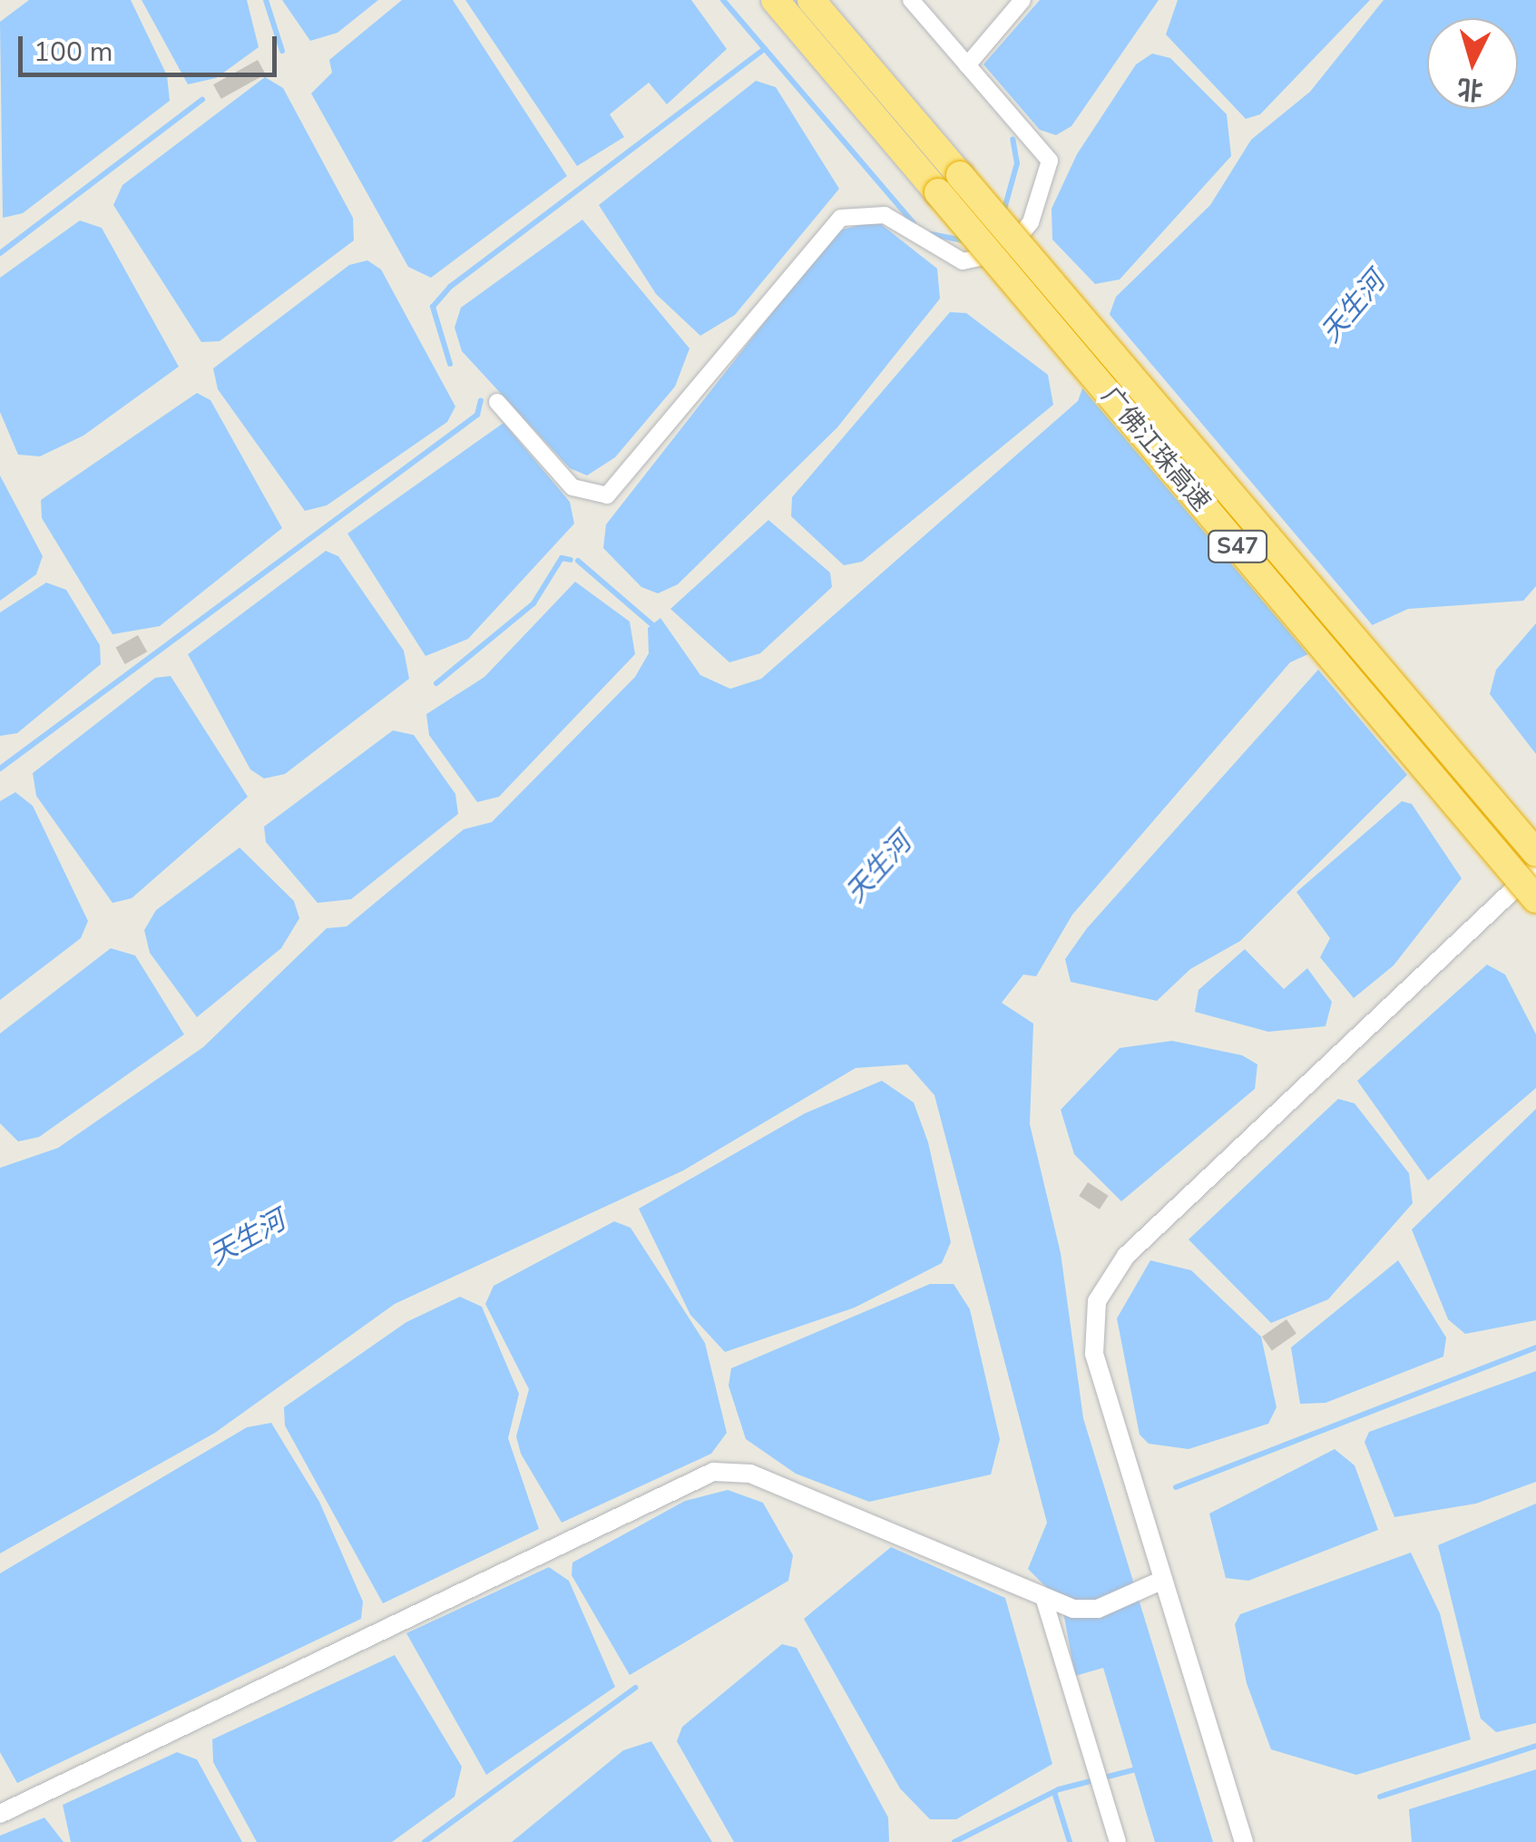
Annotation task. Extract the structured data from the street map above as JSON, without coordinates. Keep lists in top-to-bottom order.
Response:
{
  "streets": {
    "highway": ["广佛江珠高速", "S47"]
  },
  "water": ["天生河"],
  "scale_bar": "100 m",
  "north": "bottom"
}
